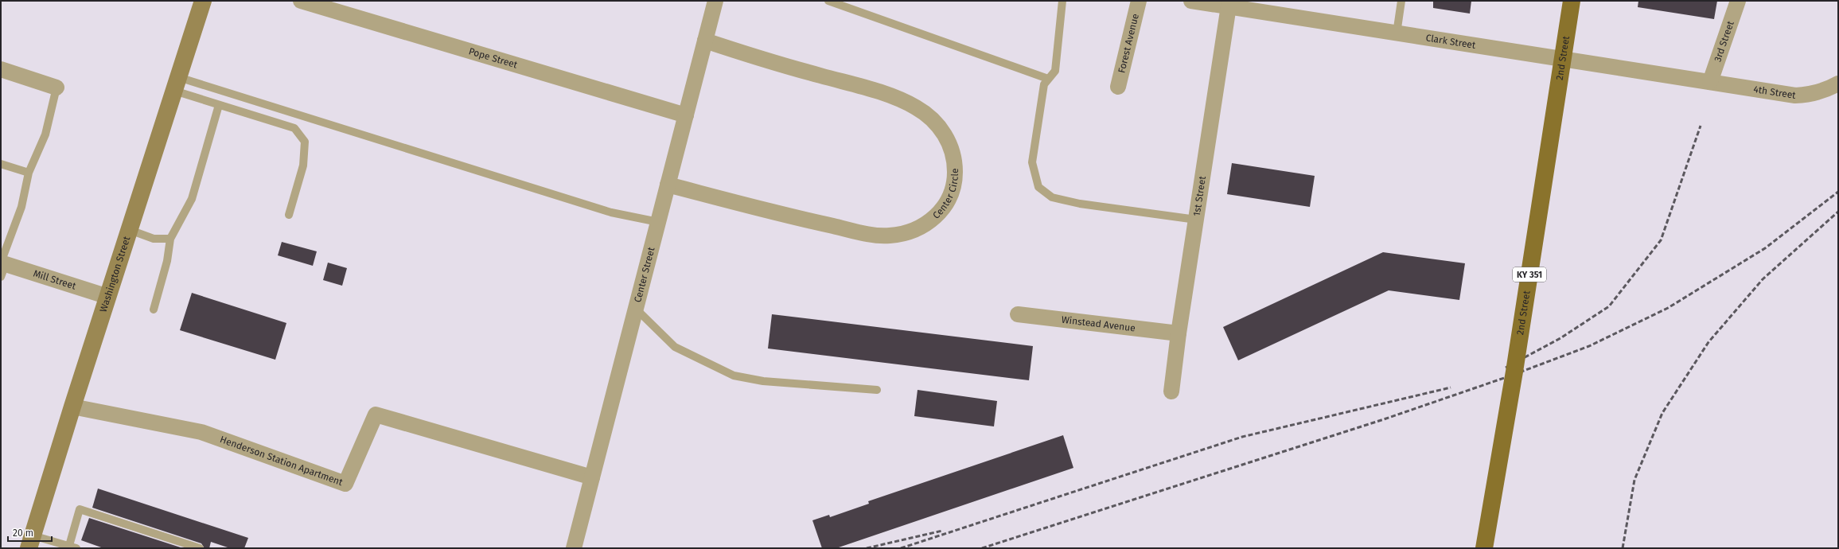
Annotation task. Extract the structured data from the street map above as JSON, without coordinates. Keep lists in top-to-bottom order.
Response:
{
  "streets": {
    "main road": ["2nd Street", "KY 351"],
    "street": [
      "Clark Street",
      "3rd Street",
      "Forest Avenue",
      "Pope Street",
      "4th Street",
      "Center Circle",
      "1st Street",
      "Washington Street",
      "Center Street",
      "Mill Street",
      "Winstead Avenue",
      "Henderson Station Apartment"
    ]
  },
  "crossings": [
    ["Clark Street", "3rd Street"],
    ["Clark Street", "4th Street"],
    ["Clark Street", "1st Street"],
    ["3rd Street", "4th Street"],
    ["Pope Street", "Center Street"],
    ["Center Circle", "Center Street"],
    ["1st Street", "Winstead Avenue"],
    ["Washington Street", "Mill Street"],
    ["Washington Street", "Henderson Station Apartment"],
    ["Center Street", "Henderson Station Apartment"]
  ],
  "scale_bar": "20 m"
}
